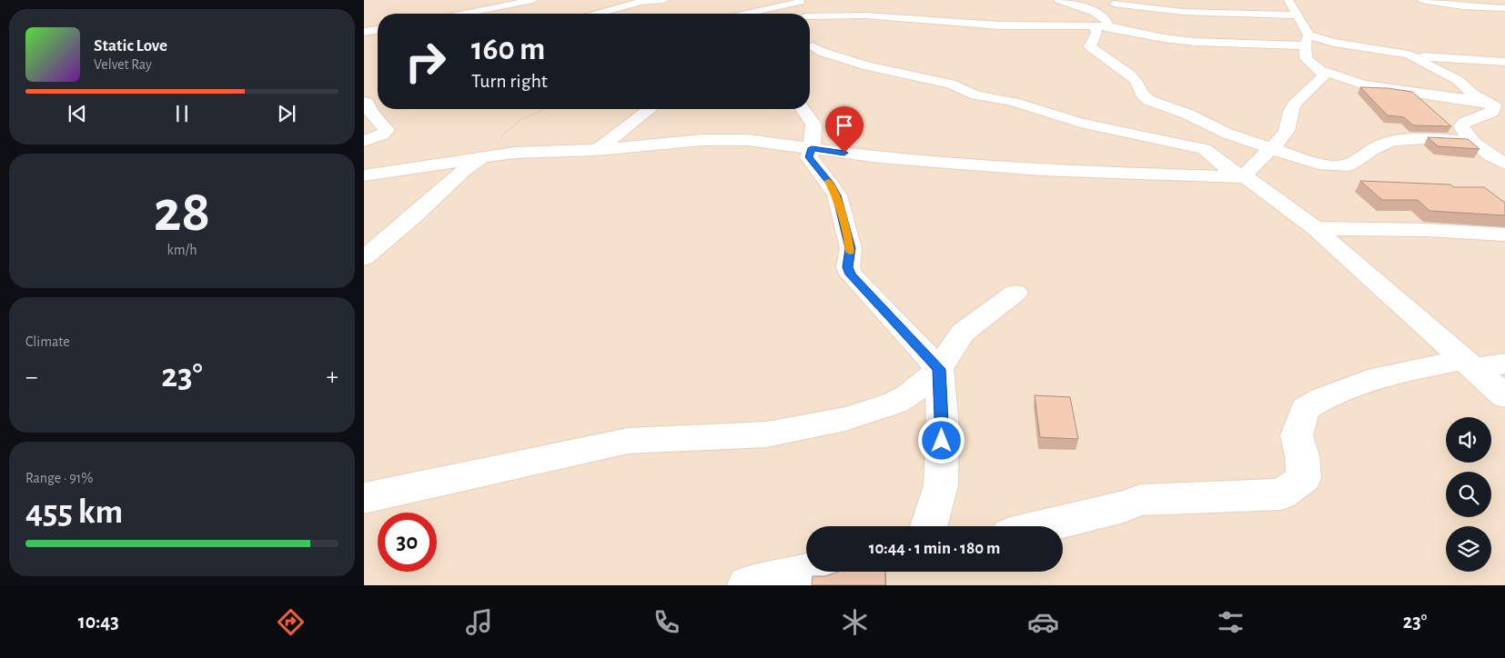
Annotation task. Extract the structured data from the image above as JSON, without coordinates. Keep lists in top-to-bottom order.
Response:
{
  "page": {
    "turn": ["160 m", "Turn right"],
    "song": ["Static Love", "Velvet Ray"],
    "tile": [
      ["28", "km/h"],
      "Climate",
      ["Range · 91%", "455 km"]
    ],
    "heat": ["−", "23°", "+"],
    "limit": "30",
    "trip": "10:44 · 1 min · 180 m",
    "tabs": ["10:43", "23°"]
  }
}
